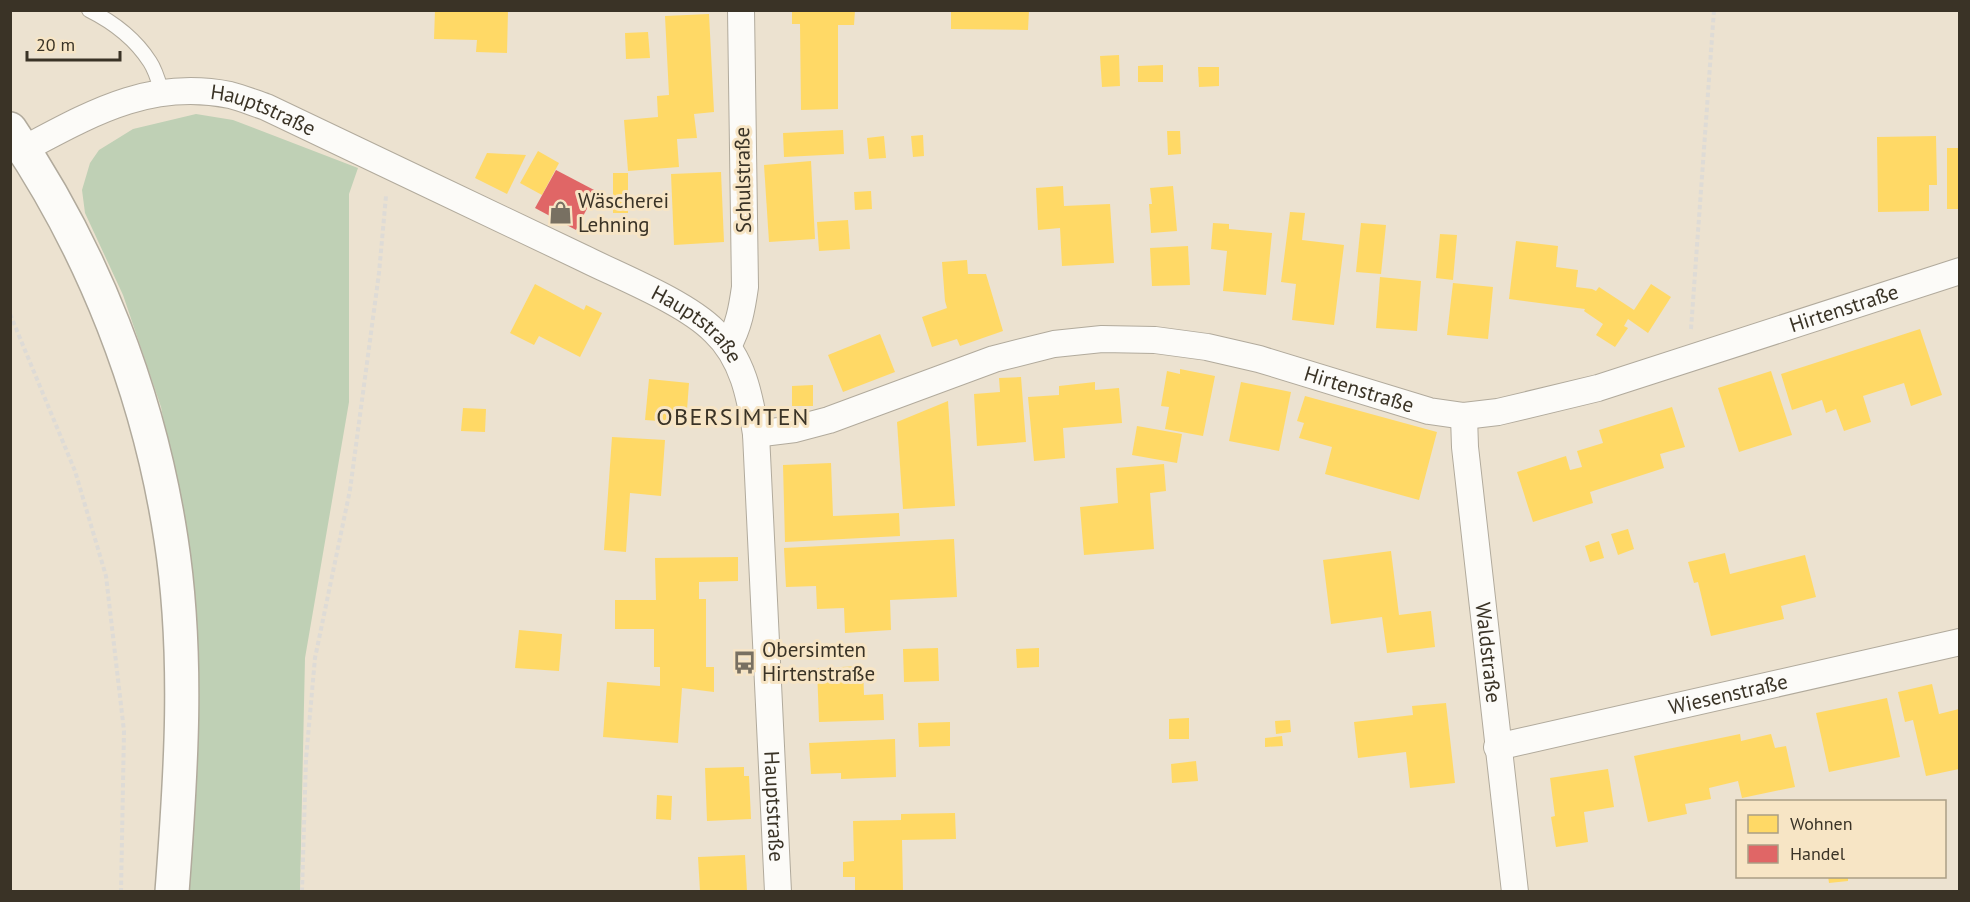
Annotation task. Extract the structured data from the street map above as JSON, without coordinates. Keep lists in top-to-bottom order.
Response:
{
  "streets": {
    "street": [
      "Hauptstraße",
      "Schulstraße",
      "Hirtenstraße",
      "Waldstraße",
      "Wiesenstraße"
    ]
  },
  "crossings": [
    ["Hauptstraße", "Schulstraße"],
    ["Hauptstraße", "Hirtenstraße"],
    ["Hirtenstraße", "Waldstraße"],
    ["Waldstraße", "Wiesenstraße"]
  ],
  "districts": ["OBERSIMTEN"],
  "places": {
    "shop": ["Wäscherei Lehning"],
    "bus stop": ["Obersimten Hirtenstraße"]
  },
  "legend": ["Wohnen", "Handel"],
  "scale_bar": "20 m"
}
